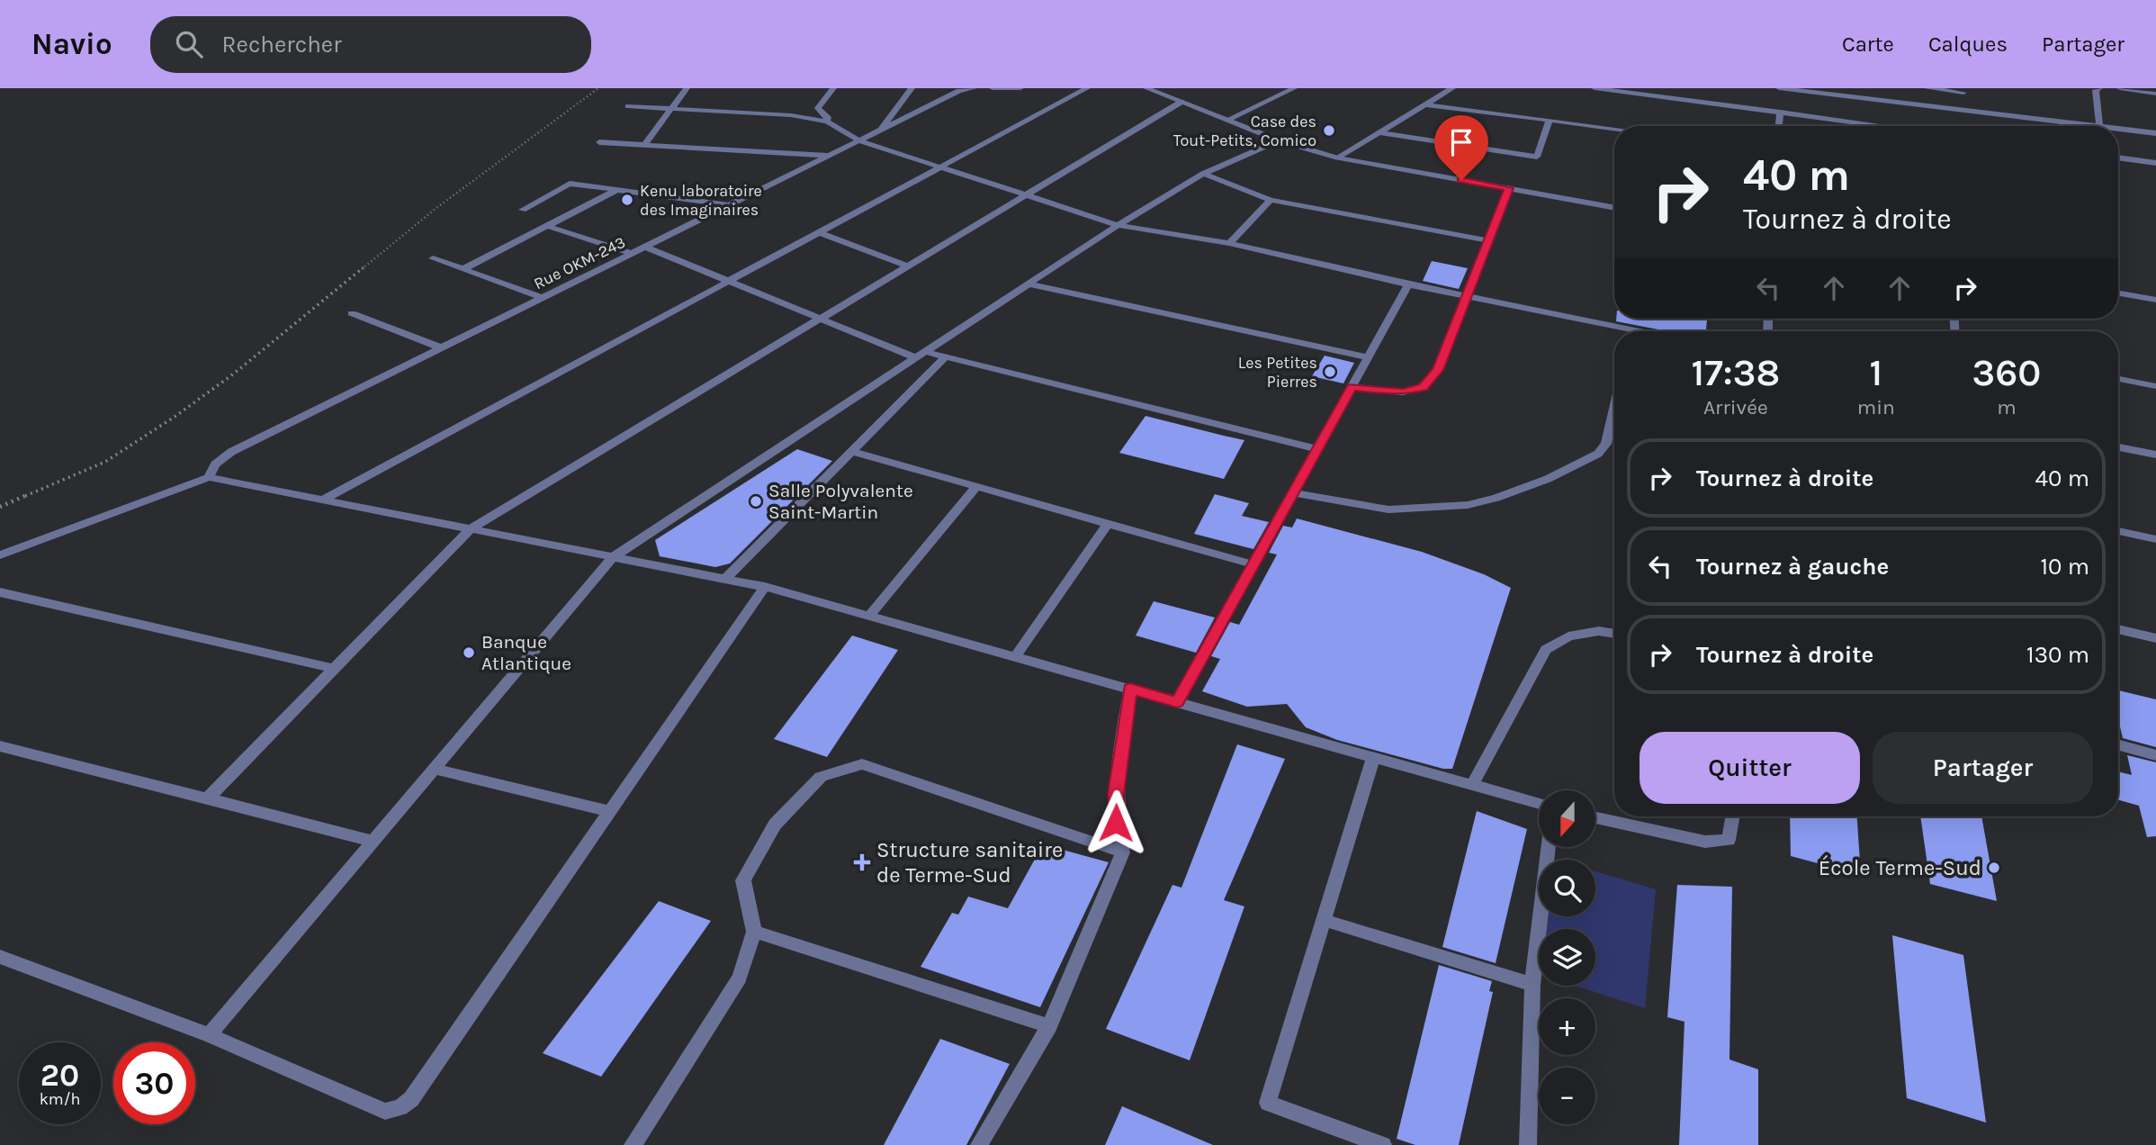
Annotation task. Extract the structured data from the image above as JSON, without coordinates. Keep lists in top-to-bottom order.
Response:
{
  "streets": {
    "street": ["Rue OKM-243"]
  },
  "places": {
    "other": [
      "Case des Tout-Petits, Comico",
      "Kenu laboratoire des Imaginaires",
      "Les Petites Pierres",
      "Salle Polyvalente Saint-Martin",
      "Banque Atlantique",
      "École Terme-Sud"
    ],
    "health": ["Structure sanitaire de Terme-Sud"]
  },
  "north": "bottom",
  "page": {
    "header": "Navio",
    "search": "Rechercher",
    "nav": ["Carte", "Calques", "Partager"],
    "turn": ["40 m", "Tournez à droite"],
    "eta": [
      "17:38",
      "Arrivée",
      "1",
      "min",
      "360",
      "m"
    ],
    "list": [
      {
        "name": "Tournez à droite",
        "value": "40 m"
      },
      {
        "name": "Tournez à gauche",
        "value": "10 m"
      },
      {
        "name": "Tournez à droite",
        "value": "130 m"
      }
    ],
    "buttons": ["Quitter", "Partager"],
    "map_buttons": ["+", "−"],
    "speed": "20 km/h",
    "limit": "30"
  }
}
